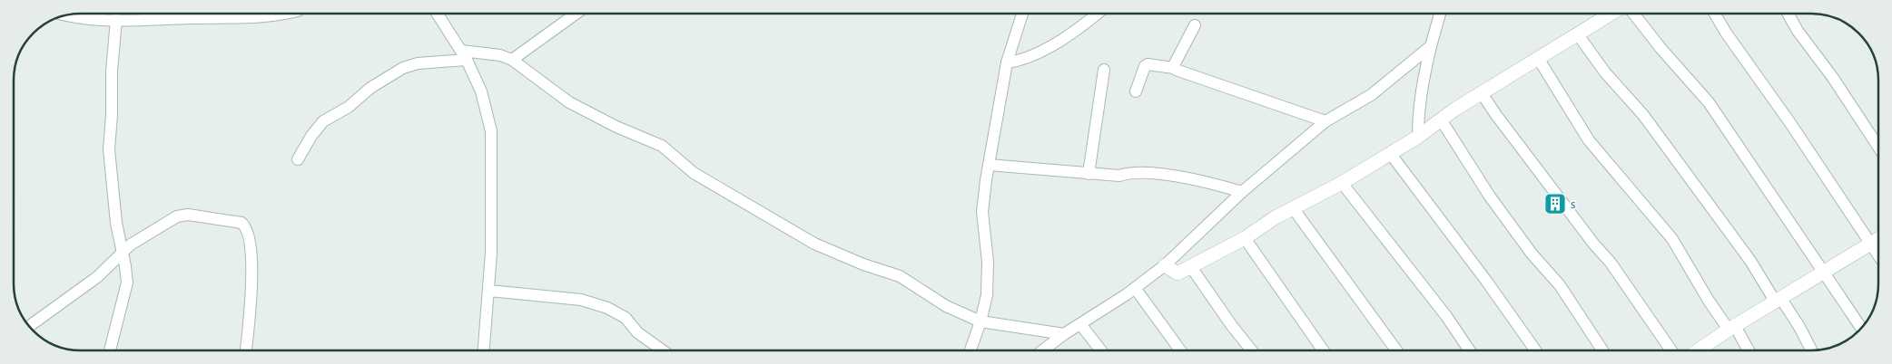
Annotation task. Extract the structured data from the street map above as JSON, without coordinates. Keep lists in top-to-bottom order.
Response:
{
  "places": {
    "building": ["s"]
  }
}
